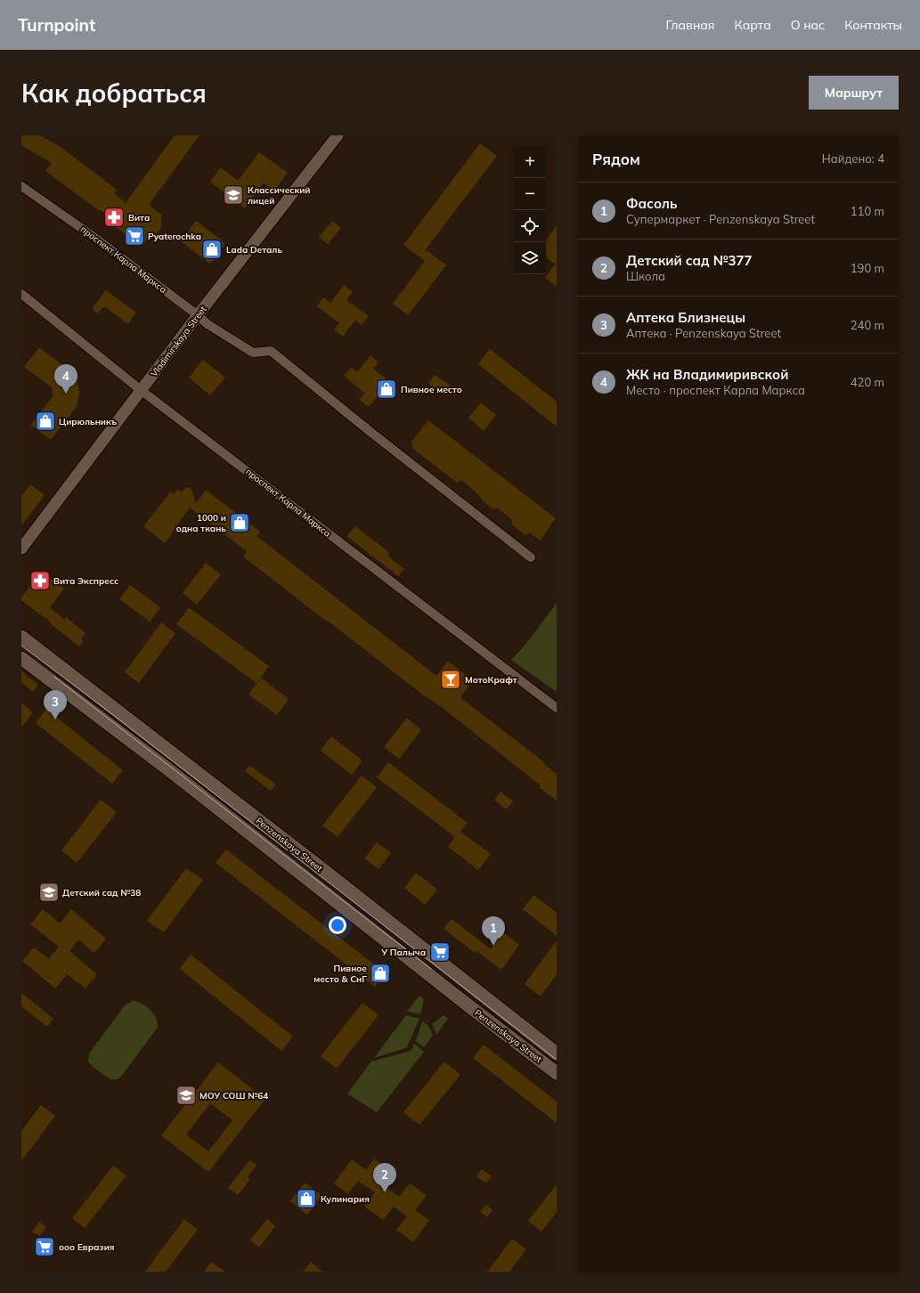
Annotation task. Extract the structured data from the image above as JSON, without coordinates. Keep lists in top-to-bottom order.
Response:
{
  "streets": {
    "main road": ["Penzenskaya Street"],
    "street": ["проспект Карла Маркса", "Vladimirskaya Street"]
  },
  "crossings": [
    ["проспект Карла Маркса", "Vladimirskaya Street"]
  ],
  "places": {
    "school or university": ["Классический лицей", "Детский сад №38", "МОУ СОШ №64"],
    "pharmacy": ["Вита", "Вита Экспресс"],
    "supermarket": ["Pyaterochka", "У Палыча", "ооо Евразия"],
    "shop": [
      "Lada Dеталь",
      "Пивное место",
      "Цирюльникъ",
      "1000 и одна ткань",
      "Пивное место & СнГ",
      "Кулинария"
    ],
    "bar": ["МотоКрафт"]
  },
  "page": {
    "header": "Turnpoint",
    "nav": [
      "Главная",
      "Карта",
      "О нас",
      "Контакты"
    ],
    "buttons": "Маршрут",
    "title": "Как добраться",
    "heading": ["Рядом", "Найдено: 4"],
    "map_buttons": ["+", "−"],
    "list": [
      {
        "mark": "1",
        "name": "Фасоль",
        "note": "Супермаркет · Penzenskaya Street",
        "value": "110 m"
      },
      {
        "mark": "2",
        "name": "Детский сад №377",
        "note": "Школа",
        "value": "190 m"
      },
      {
        "mark": "3",
        "name": "Аптека Близнецы",
        "note": "Аптека · Penzenskaya Street",
        "value": "240 m"
      },
      {
        "mark": "4",
        "name": "ЖК на Владимиривской",
        "note": "Место · проспект Карла Маркса",
        "value": "420 m"
      }
    ],
    "pins": [
      "4",
      "3",
      "1",
      "2"
    ]
  }
}
